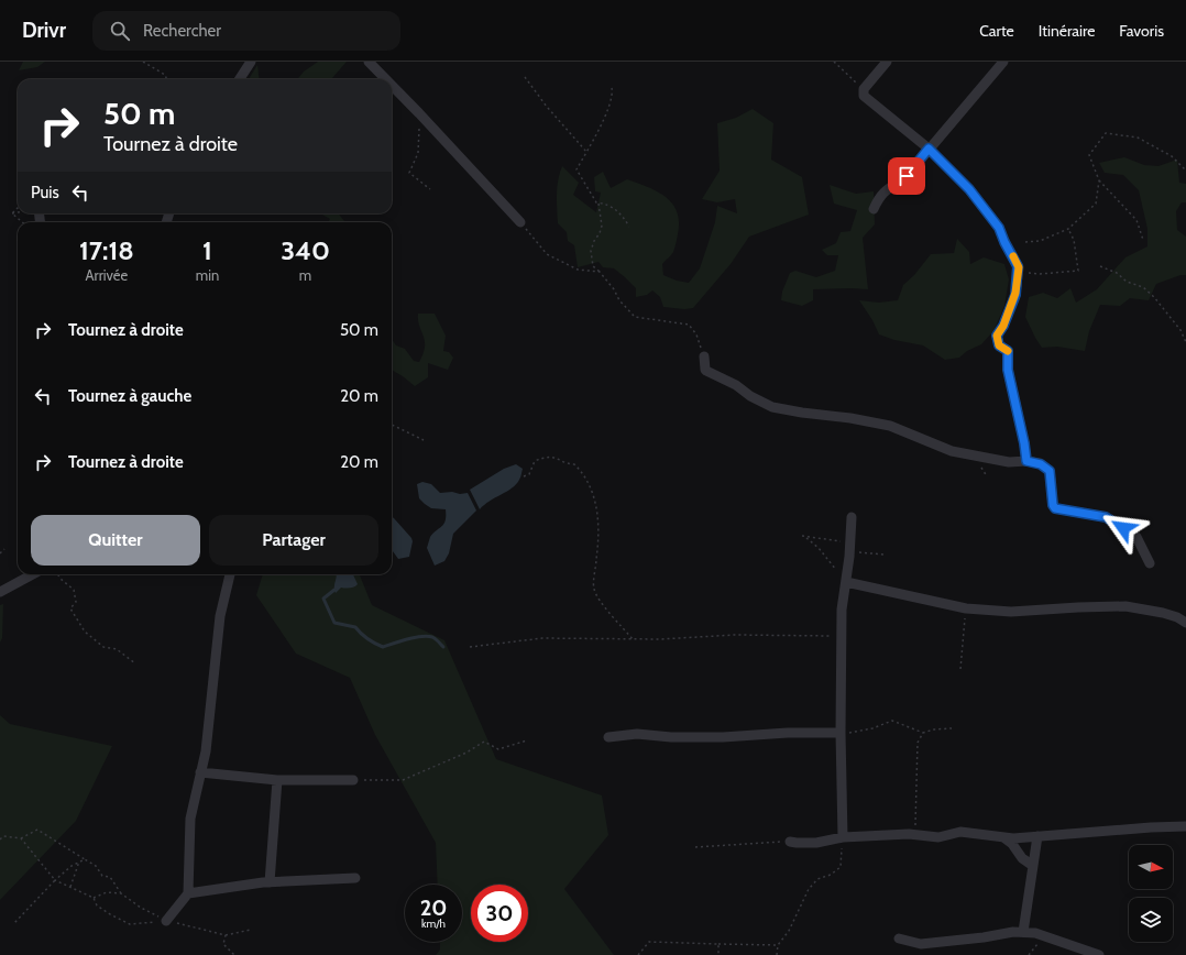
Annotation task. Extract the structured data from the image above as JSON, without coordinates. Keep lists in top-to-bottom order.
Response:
{
  "north": "right",
  "page": {
    "header": "Drivr",
    "search": "Rechercher",
    "nav": ["Carte", "Itinéraire", "Favoris"],
    "turn": ["50 m", "Tournez à droite"],
    "then": "Puis",
    "eta": [
      "17:18",
      "Arrivée",
      "1",
      "min",
      "340",
      "m"
    ],
    "list": [
      {
        "name": "Tournez à droite",
        "value": "50 m"
      },
      {
        "name": "Tournez à gauche",
        "value": "20 m"
      },
      {
        "name": "Tournez à droite",
        "value": "20 m"
      }
    ],
    "buttons": ["Quitter", "Partager"],
    "speed": "20 km/h",
    "limit": "30"
  }
}
